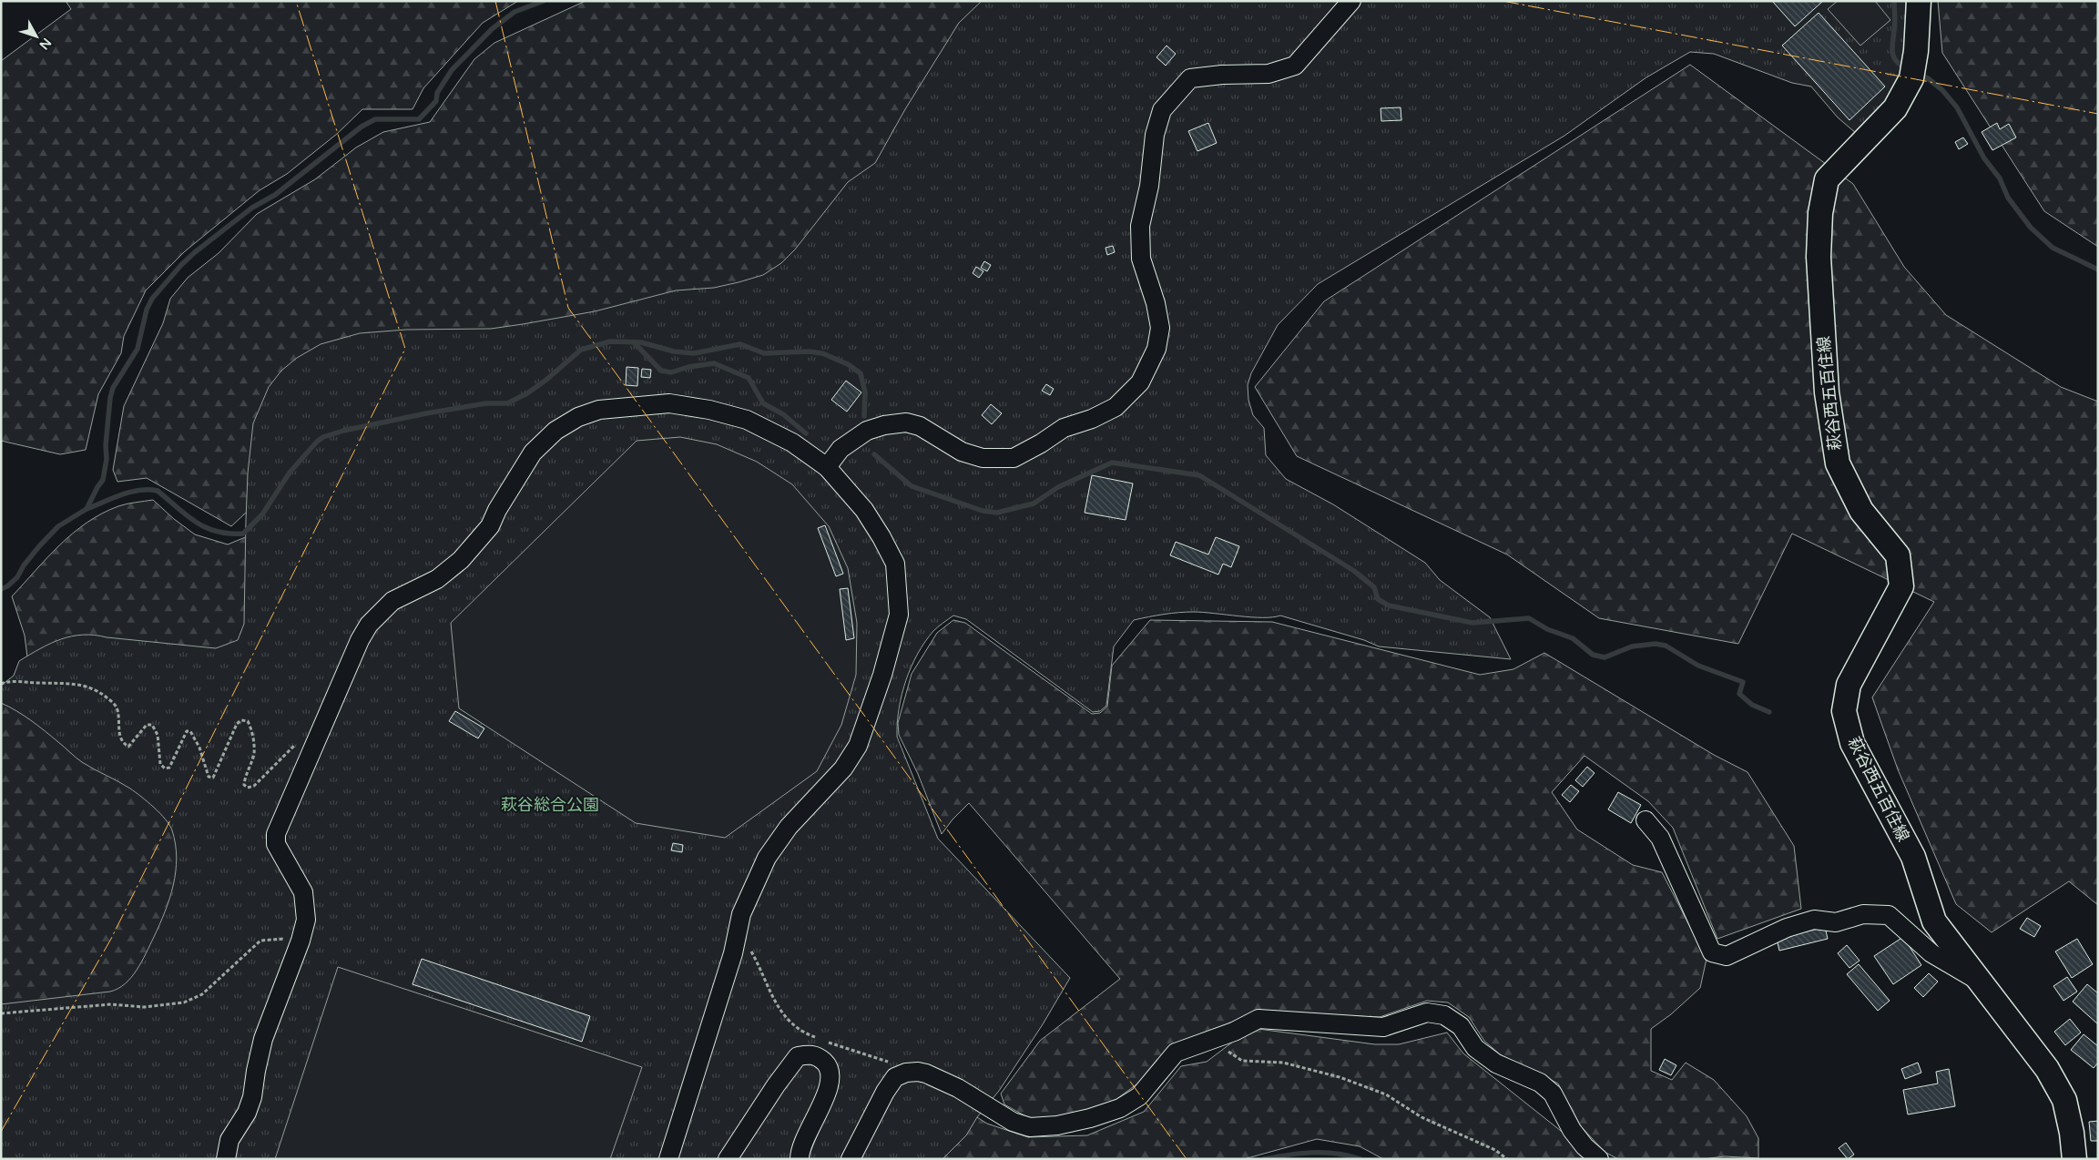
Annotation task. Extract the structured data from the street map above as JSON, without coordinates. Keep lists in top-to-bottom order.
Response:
{
  "streets": {
    "main road": ["萩谷西五百住線"]
  },
  "parks": ["萩谷総合公園"],
  "north": "bottom right"
}
